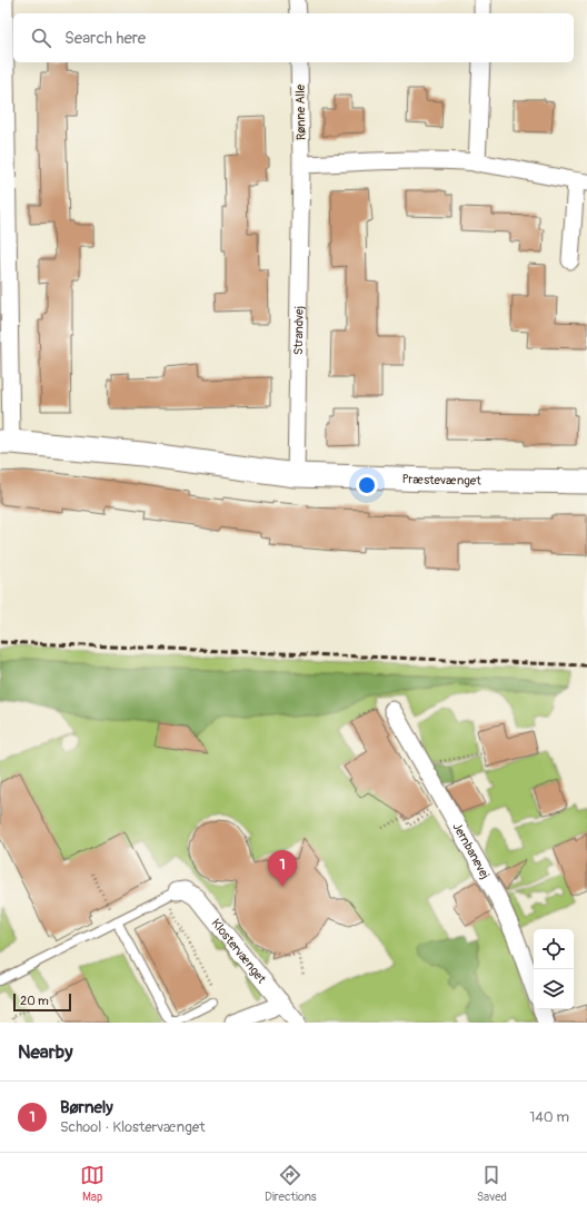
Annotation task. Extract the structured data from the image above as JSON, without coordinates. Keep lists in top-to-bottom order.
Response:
{
  "streets": {
    "street": [
      "Rønne Alle",
      "Strandvej",
      "Præstevænget",
      "Jernbanevej",
      "Klostervænget"
    ]
  },
  "crossings": [
    ["Rønne Alle", "Strandvej"],
    ["Strandvej", "Præstevænget"]
  ],
  "scale_bar": "20 m",
  "page": {
    "search": "Search here",
    "pins": "1",
    "scale": "20 m",
    "heading": "Nearby",
    "list": [
      {
        "mark": "1",
        "name": "Børnely",
        "note": "School · Klostervænget",
        "value": "140 m"
      }
    ],
    "nav": ["Map", "Directions", "Saved"]
  }
}
